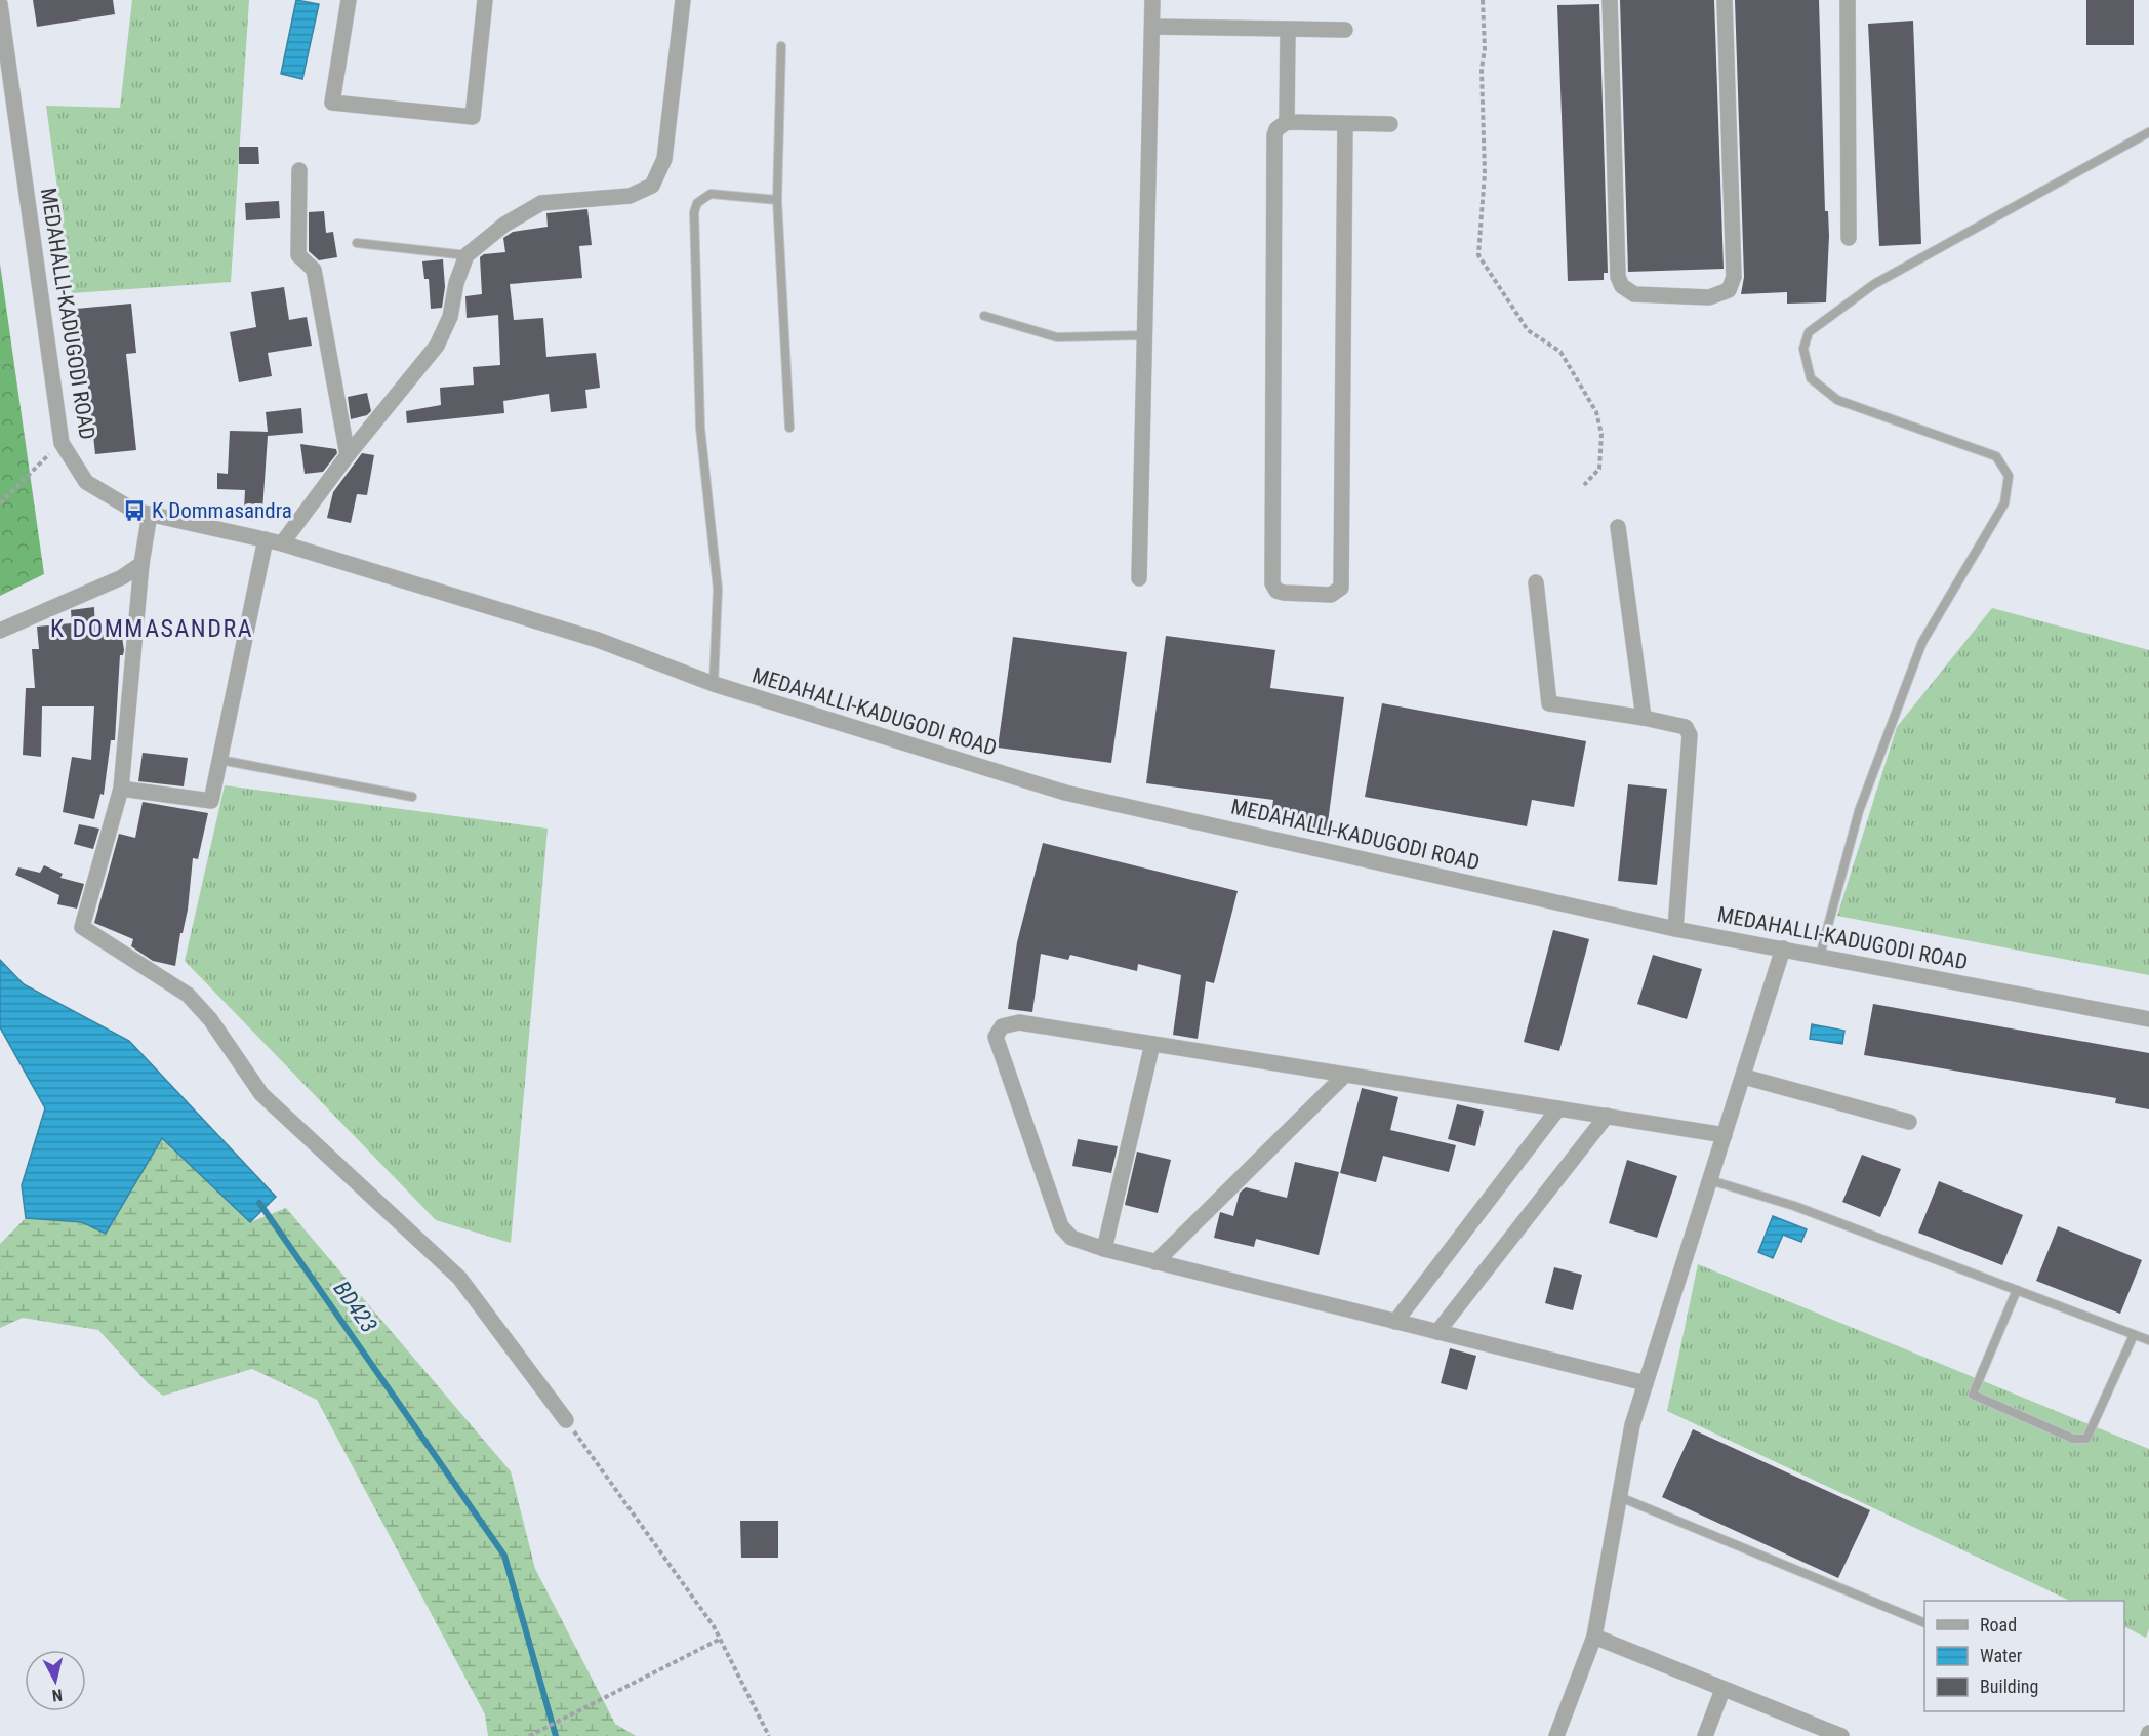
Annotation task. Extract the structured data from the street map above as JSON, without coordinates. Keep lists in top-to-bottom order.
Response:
{
  "streets": {
    "street": ["MEDAHALLI-KADUGODI ROAD"]
  },
  "districts": ["K DOMMASANDRA"],
  "water": ["BD423"],
  "places": {
    "bus stop": ["K Dommasandra"]
  },
  "legend": ["Road", "Water", "Building"],
  "north": "bottom"
}
